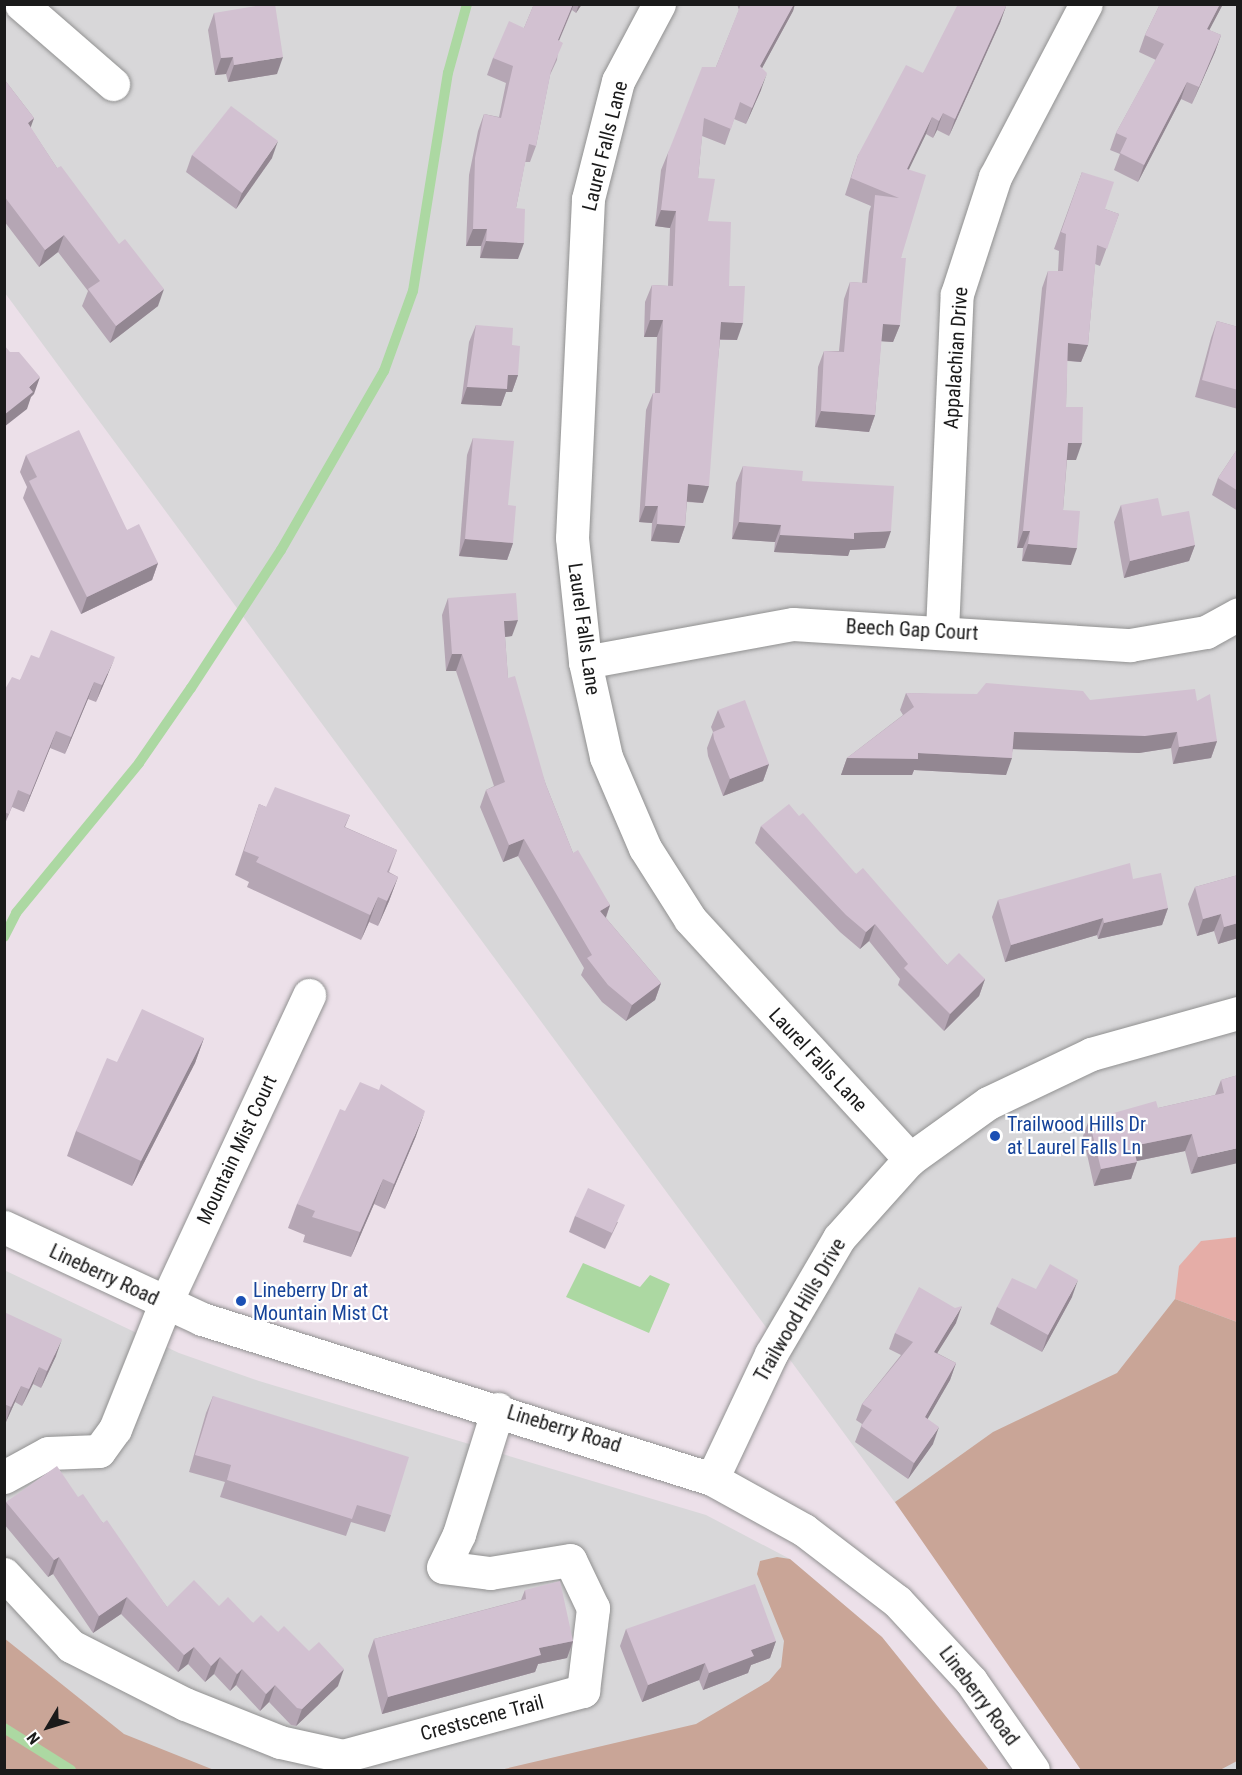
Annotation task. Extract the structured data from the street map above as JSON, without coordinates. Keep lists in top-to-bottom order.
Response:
{
  "streets": {
    "street": [
      "Laurel Falls Lane",
      "Appalachian Drive",
      "Beech Gap Court",
      "Mountain Mist Court",
      "Lineberry Road",
      "Trailwood Hills Drive",
      "Crestscene Trail"
    ]
  },
  "crossings": [
    ["Laurel Falls Lane", "Beech Gap Court"],
    ["Laurel Falls Lane", "Trailwood Hills Drive"],
    ["Appalachian Drive", "Beech Gap Court"],
    ["Mountain Mist Court", "Lineberry Road"],
    ["Lineberry Road", "Trailwood Hills Drive"],
    ["Lineberry Road", "Crestscene Trail"]
  ],
  "places": ["Trailwood Hills Dr at Laurel Falls Ln", "Lineberry Dr at Mountain Mist Ct"],
  "north": "bottom left"
}
